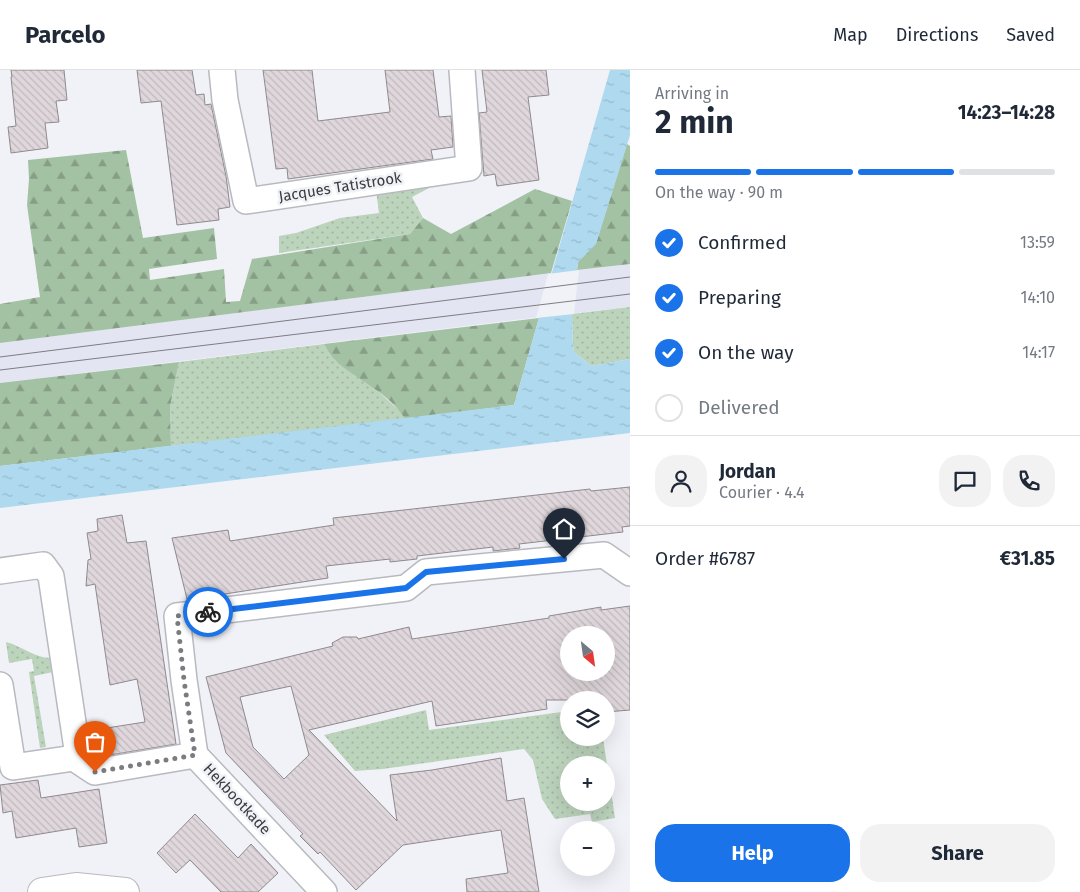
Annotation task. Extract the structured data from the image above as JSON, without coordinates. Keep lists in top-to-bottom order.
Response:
{
  "streets": {
    "street": ["Jacques Tatistrook", "Hekbootkade"]
  },
  "north": "bottom right",
  "page": {
    "header": "Parcelo",
    "nav": ["Map", "Directions", "Saved"],
    "heading": ["2 min", "Arriving in", "14:23–14:28"],
    "panel": [
      "Jordan",
      "Courier · 4.4",
      "Order #6787",
      "€31.85"
    ],
    "bar": "On the way · 90 m",
    "list": [
      ["Confirmed", "13:59"],
      ["Preparing", "14:10"],
      ["On the way", "14:17"],
      "Delivered"
    ],
    "map_buttons": ["+", "−"],
    "buttons": ["Help", "Share"]
  }
}
